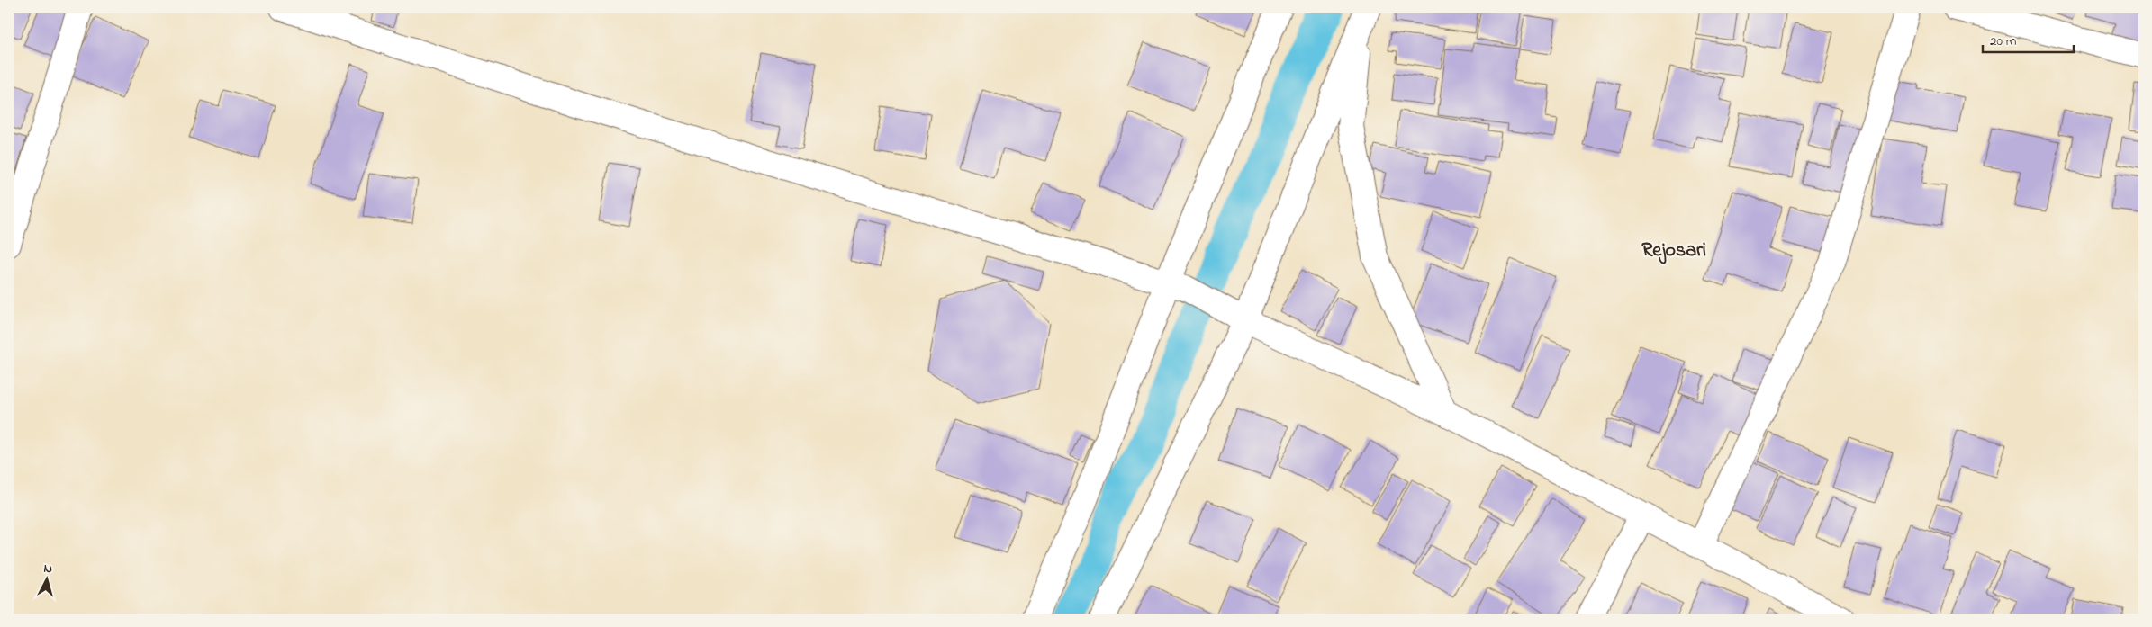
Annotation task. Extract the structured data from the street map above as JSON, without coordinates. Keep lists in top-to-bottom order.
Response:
{
  "districts": ["Rejosari"],
  "scale_bar": "20 m",
  "north": "top"
}
